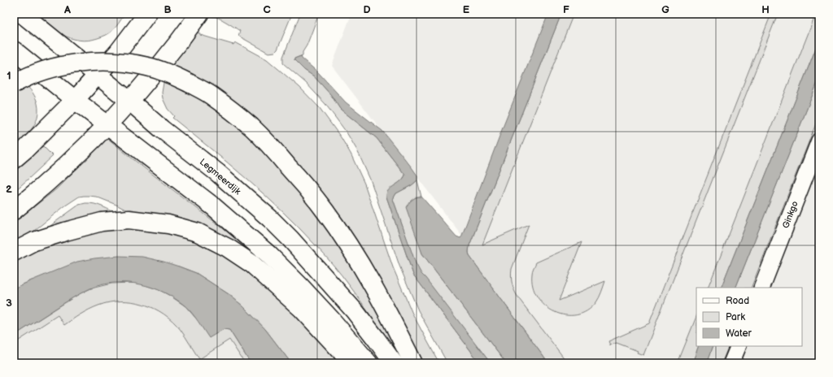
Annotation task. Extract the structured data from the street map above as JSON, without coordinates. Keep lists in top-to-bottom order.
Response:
{
  "streets": {
    "main road": ["Legmeerdijk"],
    "street": ["Ginkgo"]
  },
  "legend": ["Road", "Park", "Water"],
  "grid": {
    "columns": [
      "A",
      "B",
      "C",
      "D",
      "E",
      "F",
      "G",
      "H"
    ],
    "rows": ["1", "2", "3"]
  }
}
